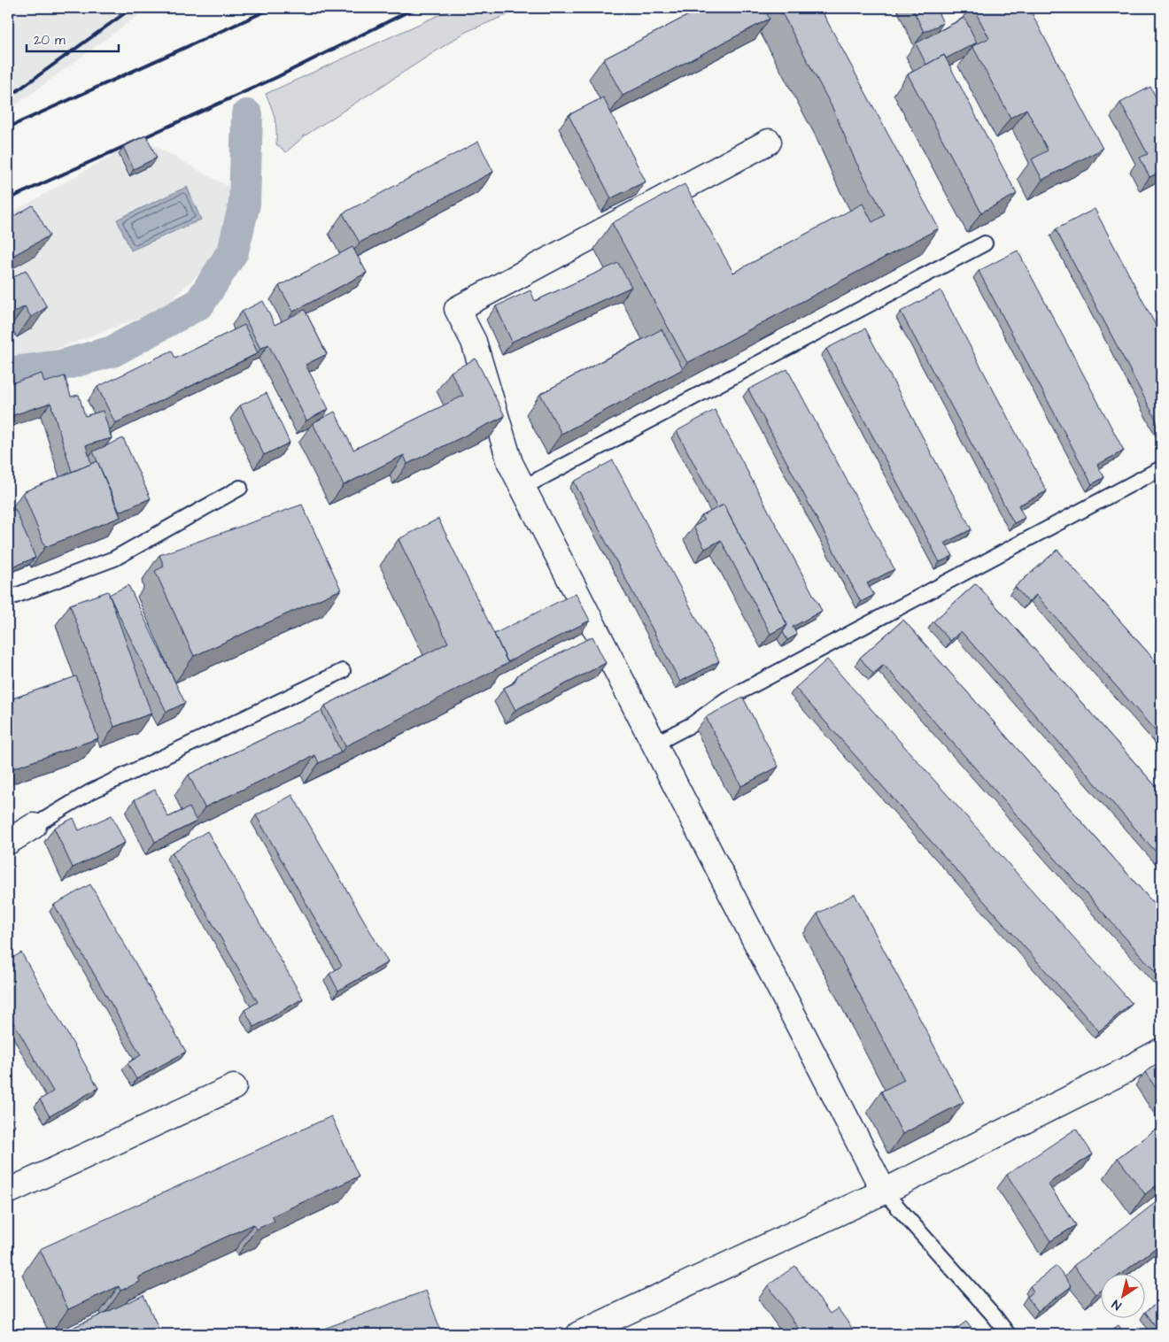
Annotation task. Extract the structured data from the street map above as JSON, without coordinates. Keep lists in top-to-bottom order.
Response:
{
  "scale_bar": "20 m",
  "north": "bottom left"
}
